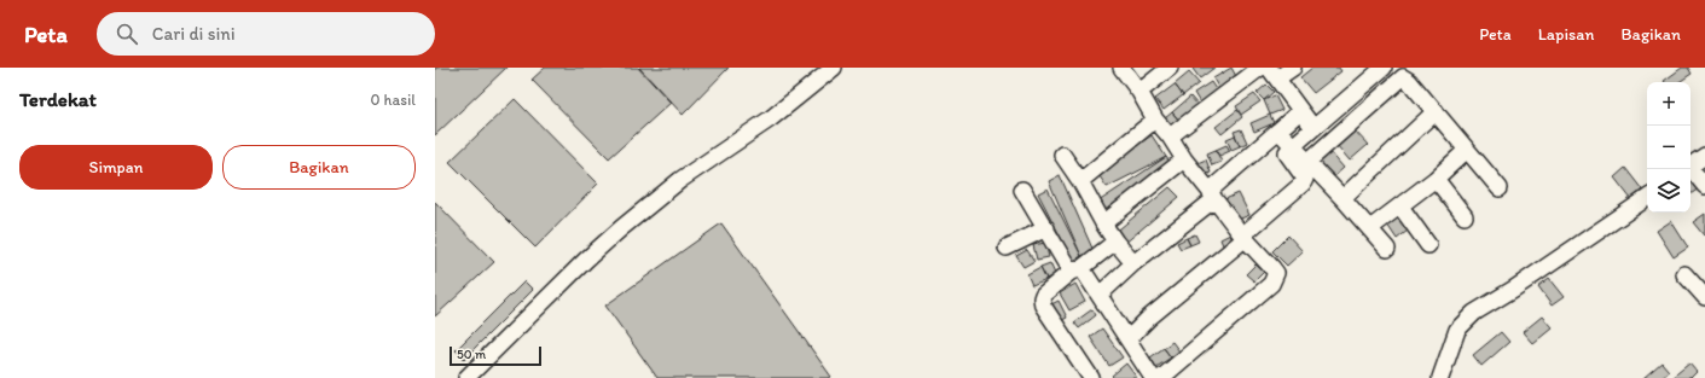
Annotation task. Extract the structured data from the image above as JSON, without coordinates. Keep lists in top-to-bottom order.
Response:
{
  "scale_bar": "50 m",
  "page": {
    "header": "Peta",
    "search": "Cari di sini",
    "nav": ["Peta", "Lapisan", "Bagikan"],
    "heading": ["Terdekat", "0 hasil"],
    "map_buttons": ["+", "−"],
    "buttons": ["Simpan", "Bagikan"],
    "scale": "50 m"
  }
}
